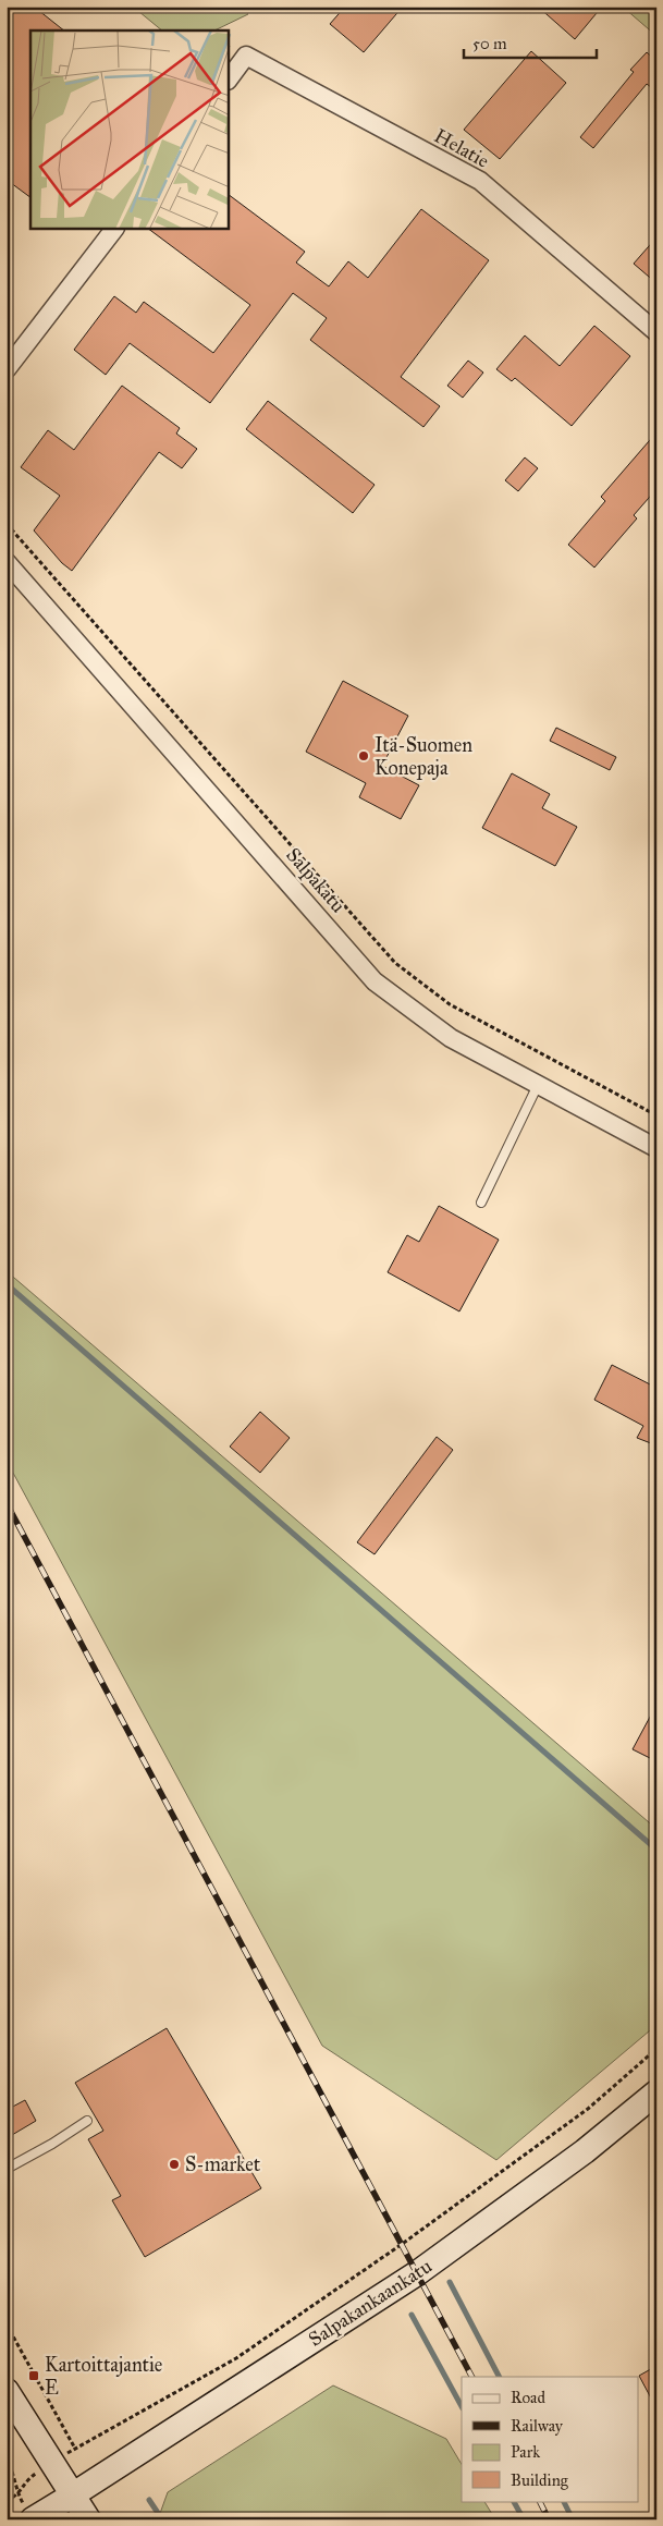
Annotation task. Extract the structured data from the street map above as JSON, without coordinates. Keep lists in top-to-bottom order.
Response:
{
  "streets": {
    "main road": ["Salpakankaankatu"],
    "street": ["Helatie", "Salpakatu"]
  },
  "places": {
    "other": ["Itä-Suomen Konepaja", "S-market"],
    "transit": ["Kartoittajantie E"]
  },
  "legend": [
    "Road",
    "Railway",
    "Park",
    "Building"
  ],
  "scale_bar": "50 m"
}
